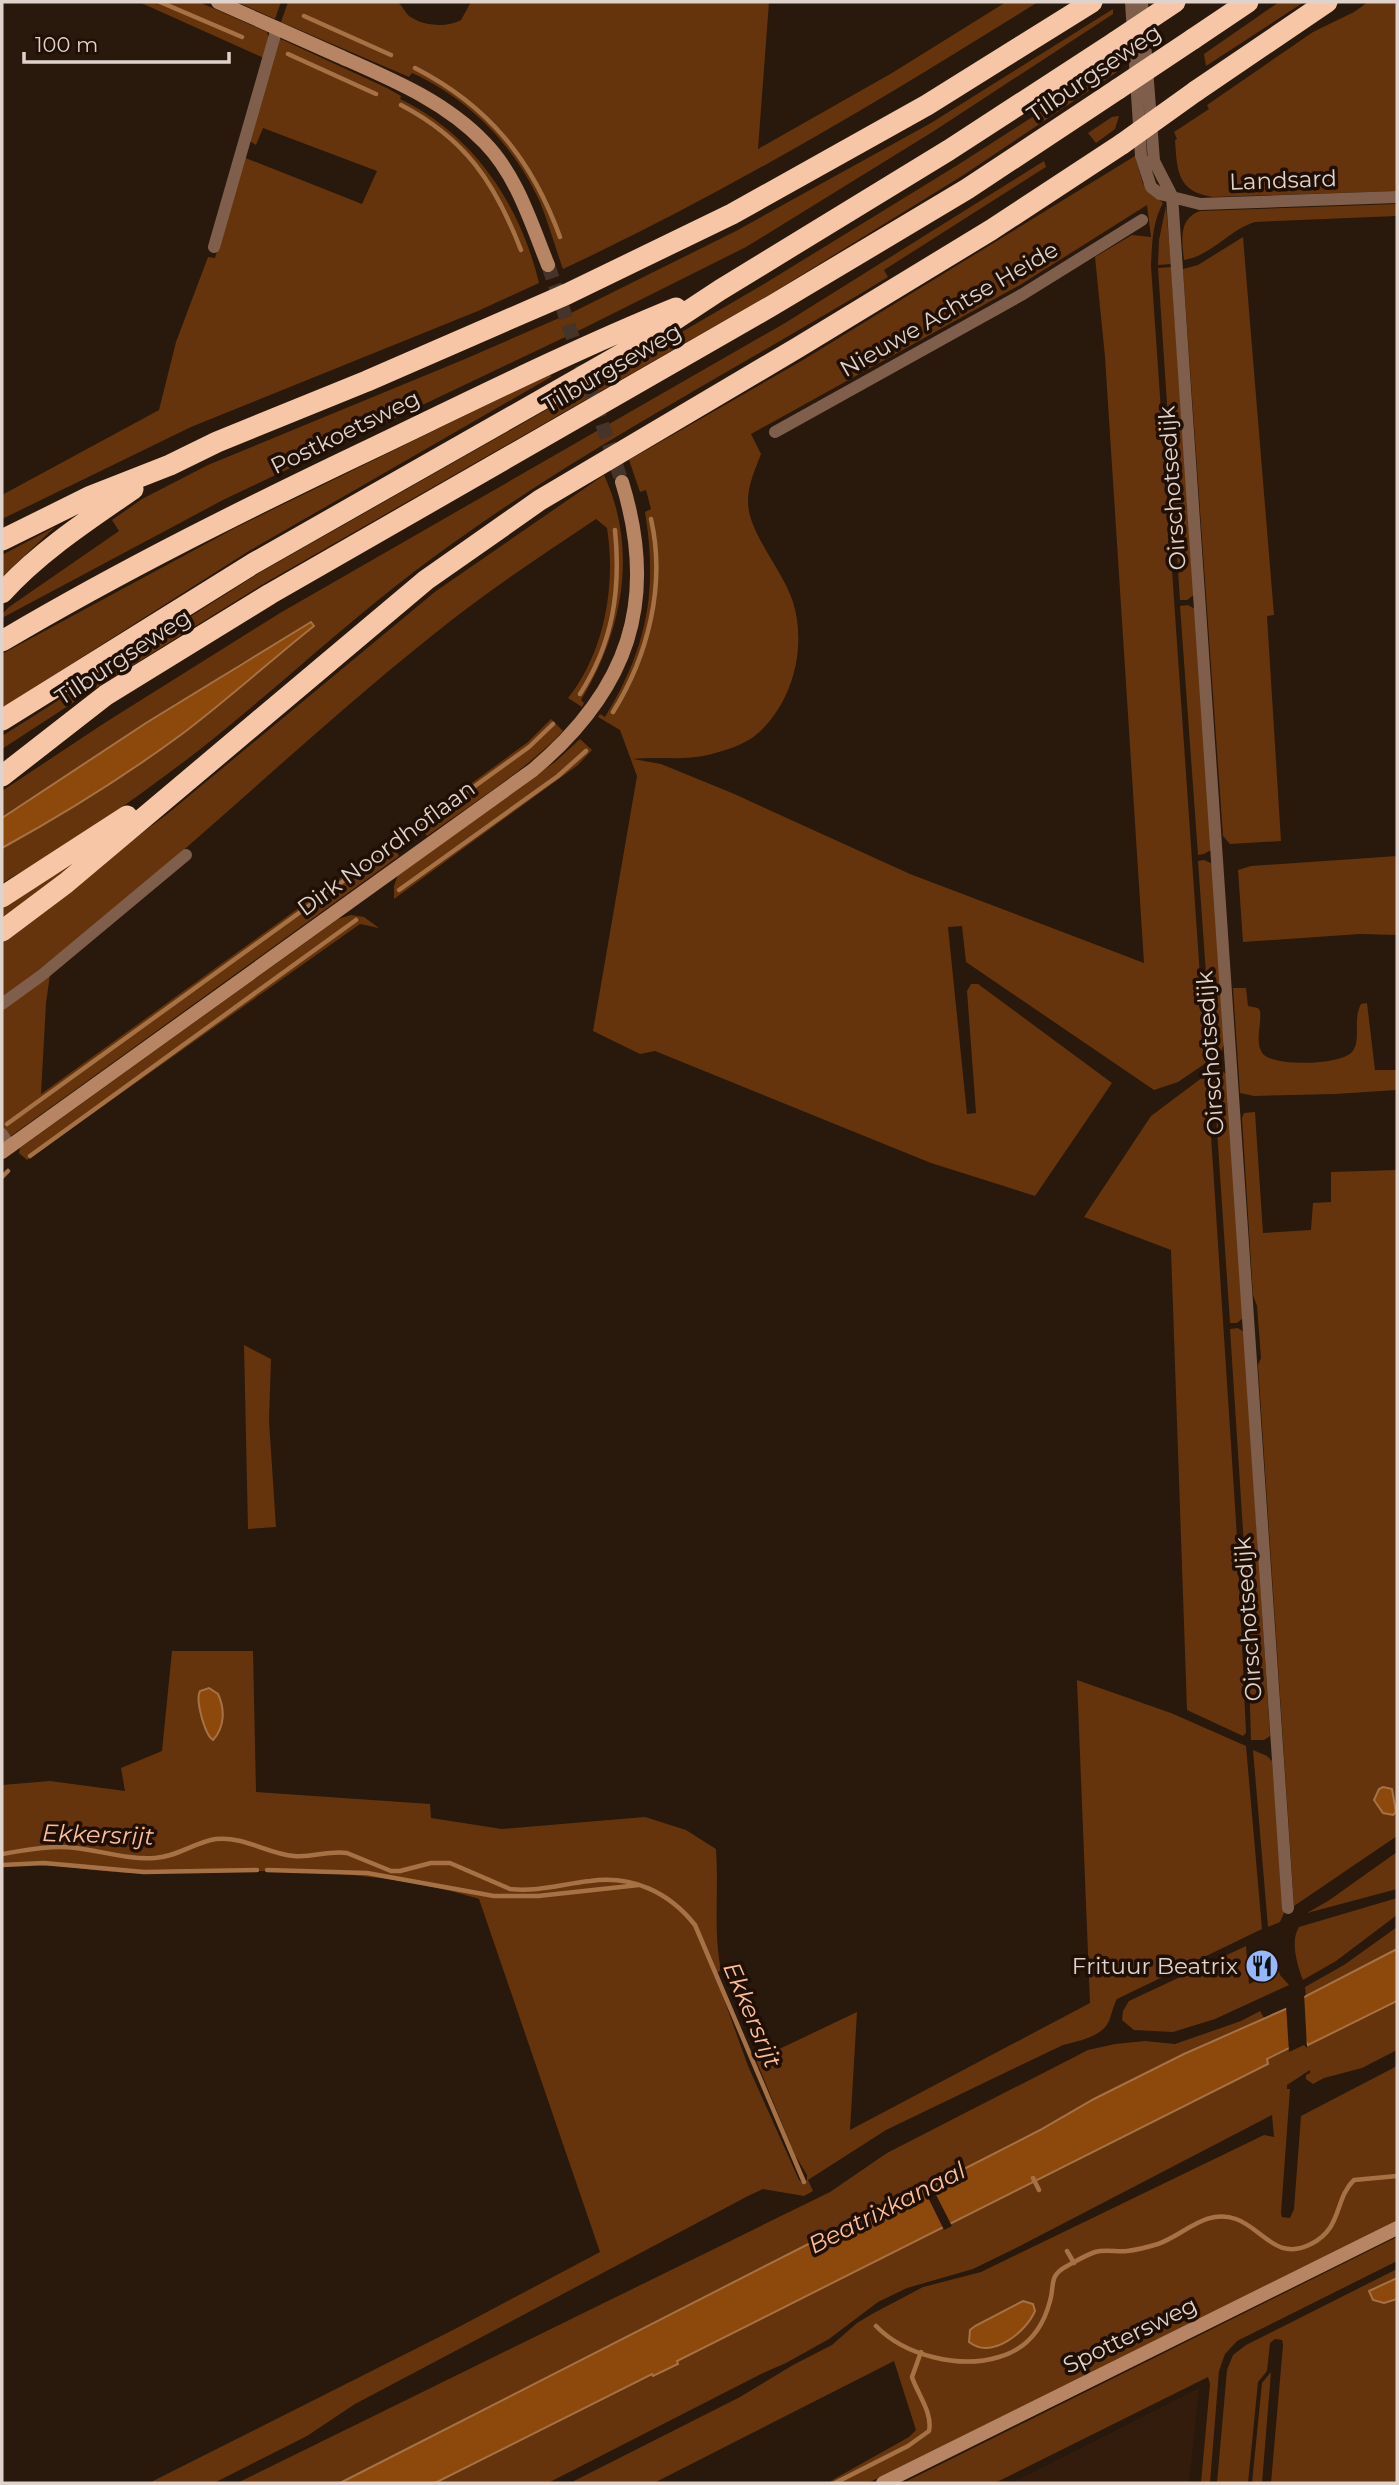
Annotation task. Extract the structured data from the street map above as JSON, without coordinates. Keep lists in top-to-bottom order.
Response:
{
  "streets": {
    "highway": ["Tilburgseweg", "Postkoetsweg"],
    "street": [
      "Landsard",
      "Nieuwe Achtse Heide",
      "Oirschotsedijk",
      "Dirk Noordhoflaan",
      "Spottersweg"
    ]
  },
  "crossings": [
    ["Tilburgseweg", "Postkoetsweg"],
    ["Landsard", "Oirschotsedijk"]
  ],
  "water": ["Ekkersrijt", "Beatrixkanaal"],
  "places": {
    "restaurant": ["Frituur Beatrix"]
  },
  "scale_bar": "100 m"
}
